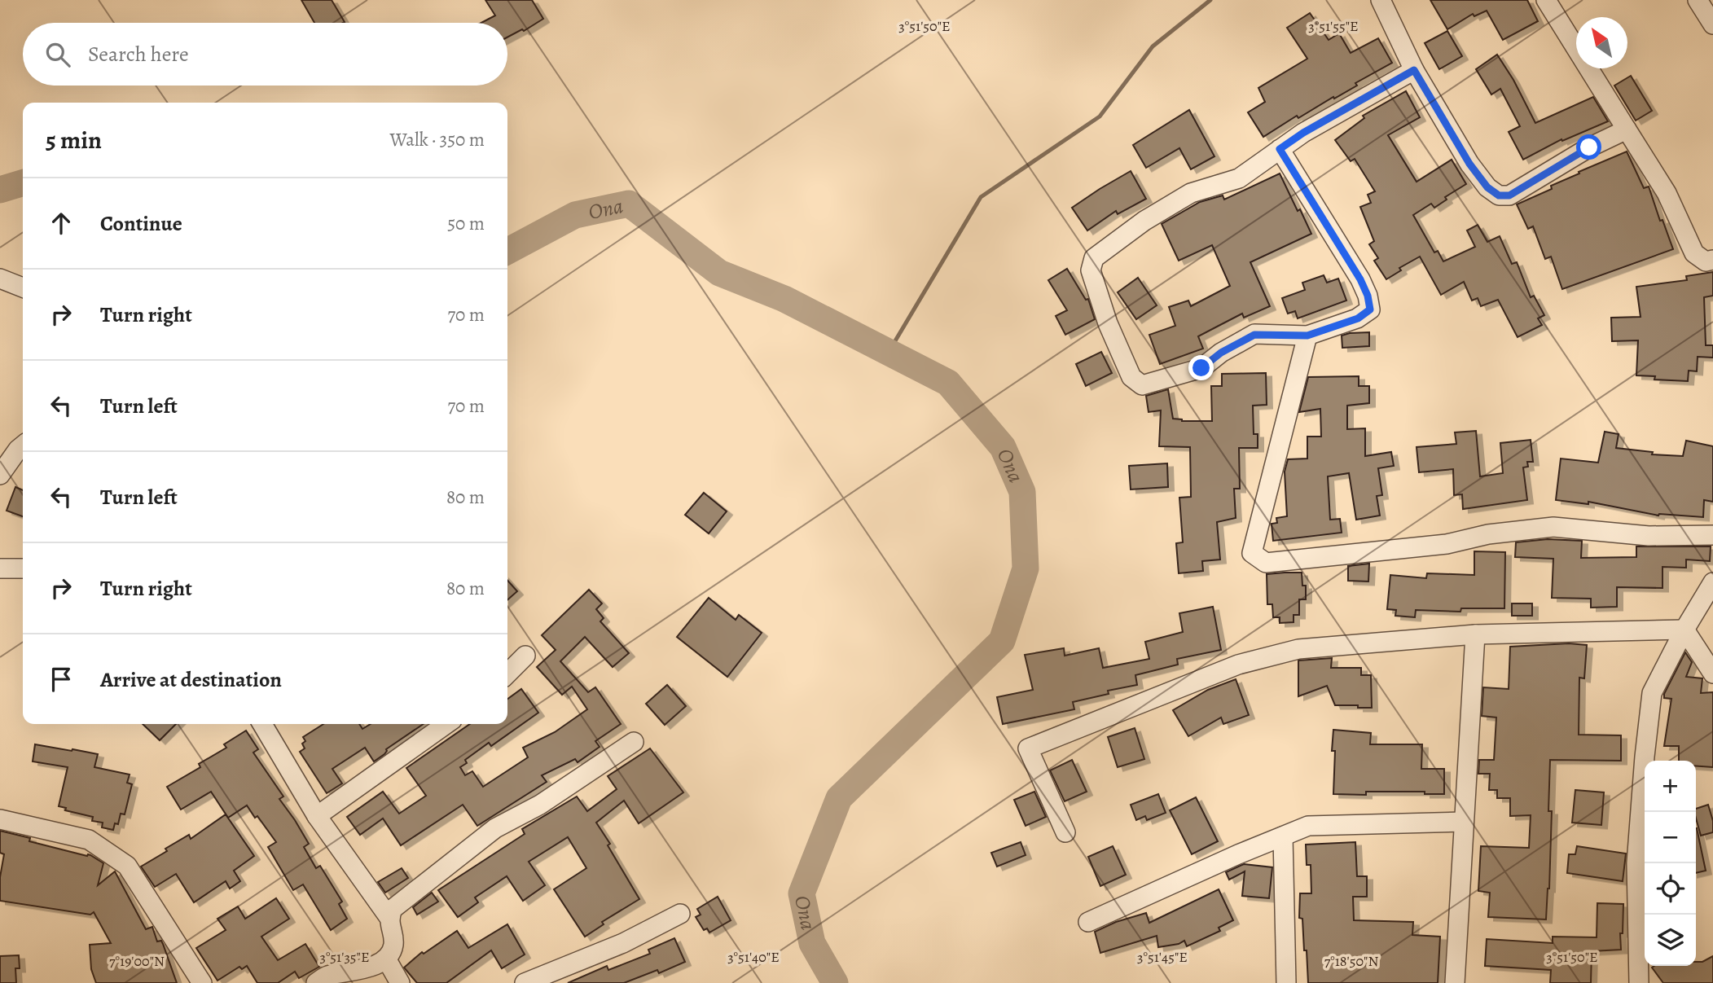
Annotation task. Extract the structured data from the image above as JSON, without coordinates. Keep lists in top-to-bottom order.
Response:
{
  "water": ["Ona"],
  "north": "top left",
  "page": {
    "search": "Search here",
    "heading": ["5 min", "Walk · 350 m"],
    "list": [
      ["Continue", "50 m"],
      ["Turn right", "70 m"],
      ["Turn left", "70 m"],
      ["Turn left", "80 m"],
      ["Turn right", "80 m"],
      "Arrive at destination"
    ],
    "map_buttons": ["+", "−"]
  },
  "coordinates": [
    "3°51'50\"E",
    "3°51'55\"E",
    "3°51'35\"E",
    "3°51'40\"E",
    "3°51'45\"E",
    "7°19'00\"N",
    "7°18'50\"N"
  ]
}
